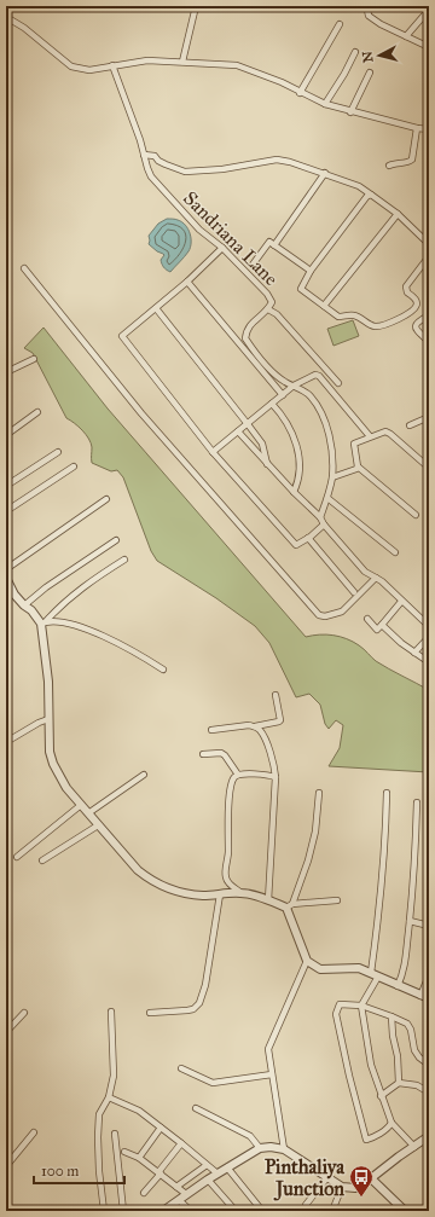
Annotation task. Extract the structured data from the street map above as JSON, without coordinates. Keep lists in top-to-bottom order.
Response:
{
  "streets": {
    "street": ["Sandriana Lane"]
  },
  "places": {
    "bus stop": ["Pinthaliya Junction"]
  },
  "scale_bar": "100 m",
  "north": "left"
}
